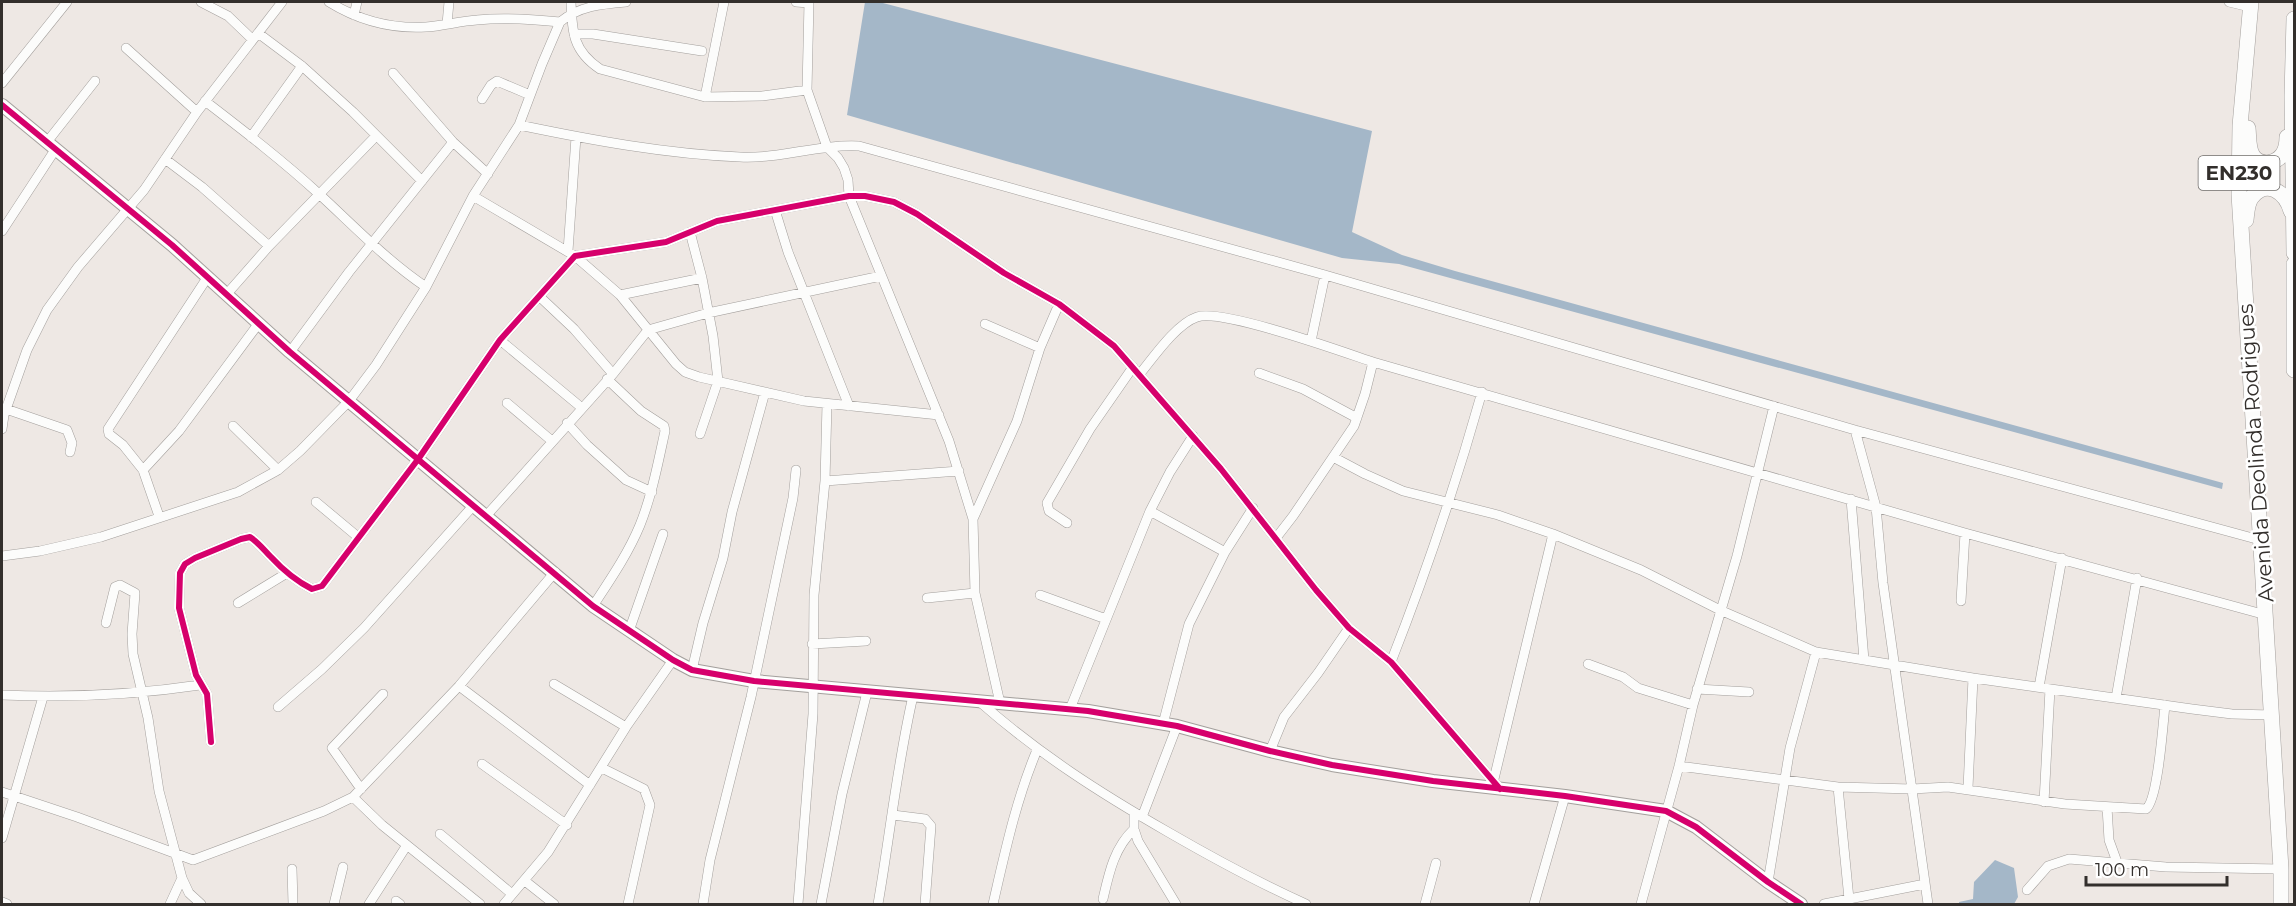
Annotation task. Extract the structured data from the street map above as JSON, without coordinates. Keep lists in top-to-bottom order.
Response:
{
  "streets": {
    "highway": ["EN230", "Avenida Deolinda Rodrigues"]
  },
  "scale_bar": "100 m"
}
